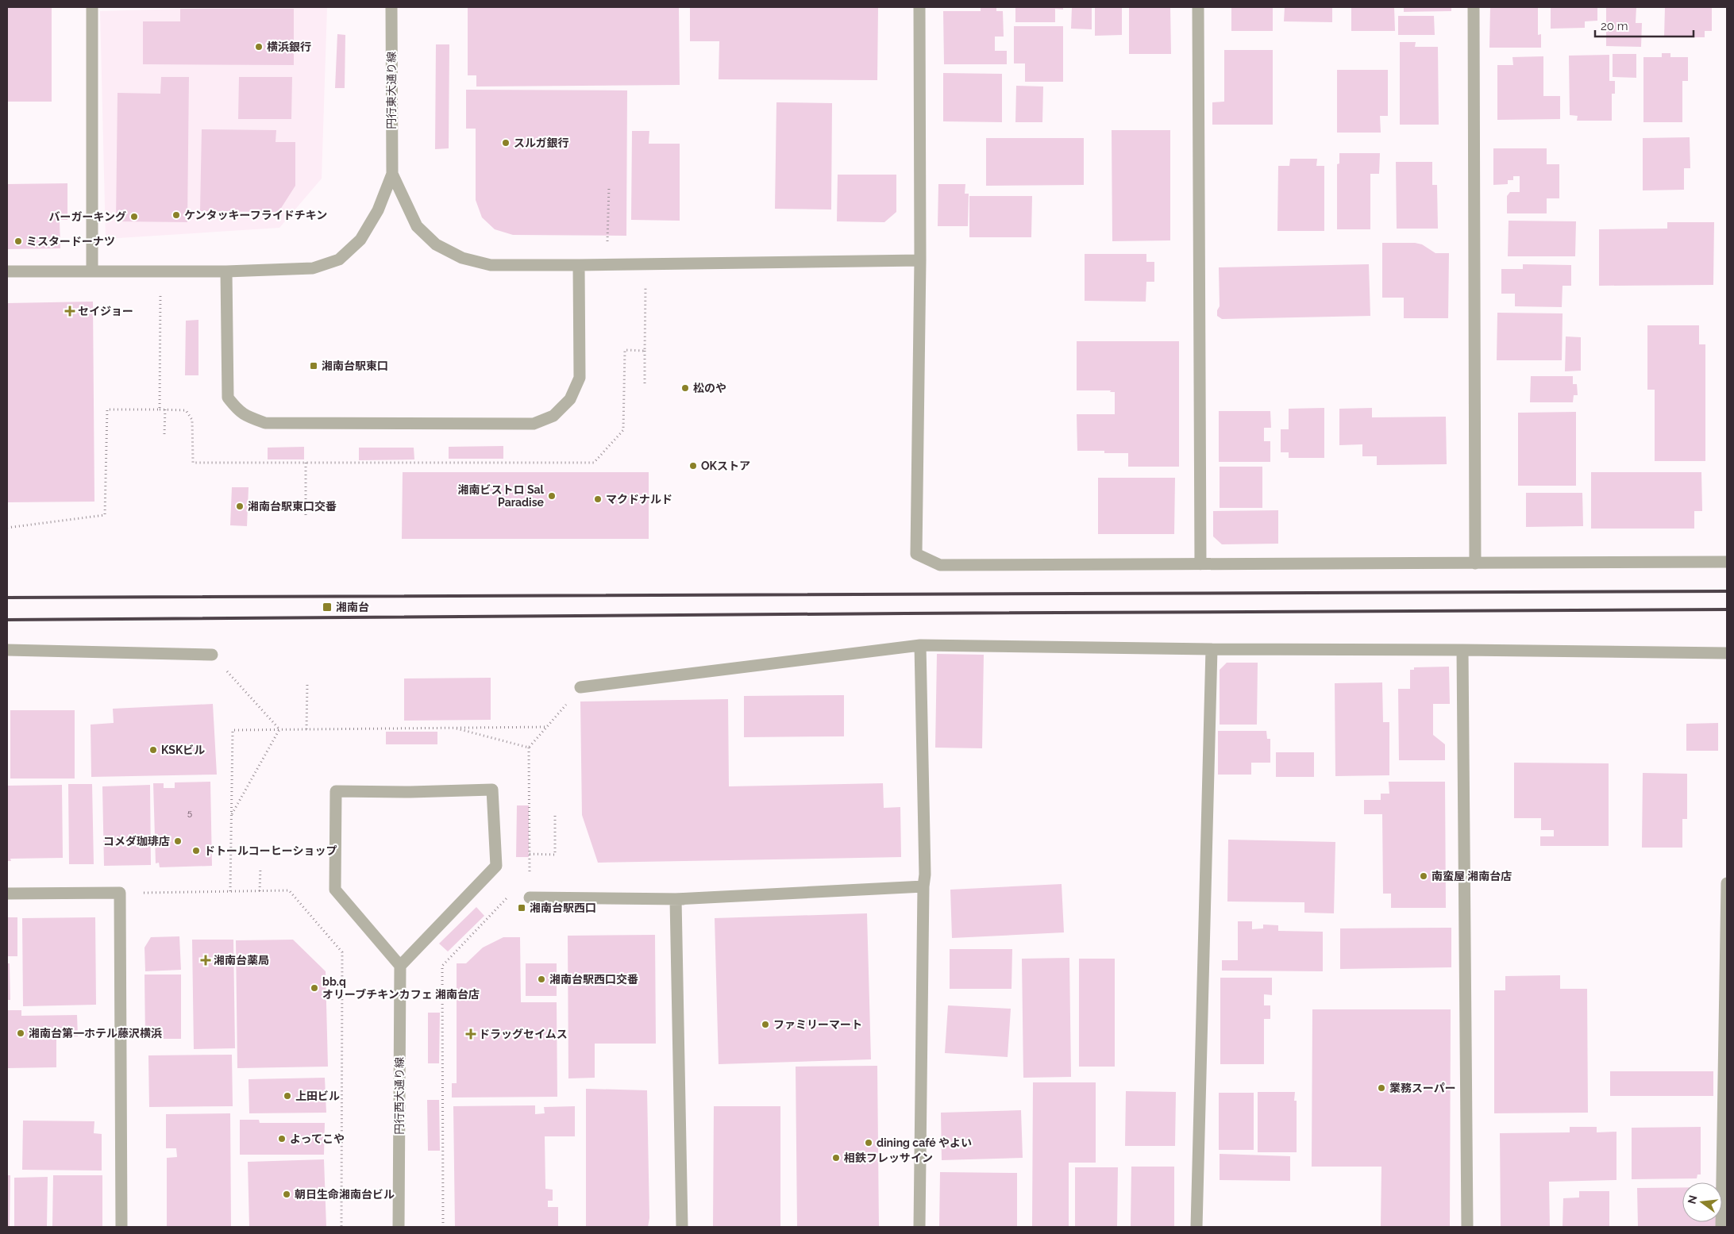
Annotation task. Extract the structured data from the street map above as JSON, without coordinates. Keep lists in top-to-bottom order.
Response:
{
  "streets": {
    "street": ["円行東大通り線", "円行西大通り線"]
  },
  "places": {
    "other": [
      "横浜銀行",
      "スルガ銀行",
      "ケンタッキーフライドチキン",
      "バーガーキング",
      "ミスタードーナツ",
      "松のや",
      "OKストア",
      "湘南ビストロ Sal Paradise",
      "マクドナルド",
      "湘南台駅東口交番",
      "KSKビル",
      "コメダ珈琲店",
      "ドトールコーヒーショップ",
      "南蛮屋 湘南台店",
      "湘南台駅西口交番",
      "bb.q オリーブチキンカフェ 湘南台店",
      "ファミリーマート",
      "湘南台第一ホテル藤沢横浜",
      "業務スーパー",
      "上田ビル",
      "よってこや",
      "dining café やよい",
      "相鉄フレッサイン",
      "朝日生命湘南台ビル"
    ],
    "health": ["セイジョー", "湘南台薬局", "ドラッグセイムス"],
    "transit": ["湘南台駅東口", "湘南台", "湘南台駅西口"]
  },
  "house_numbers": ["5"],
  "scale_bar": "20 m",
  "north": "left"
}
